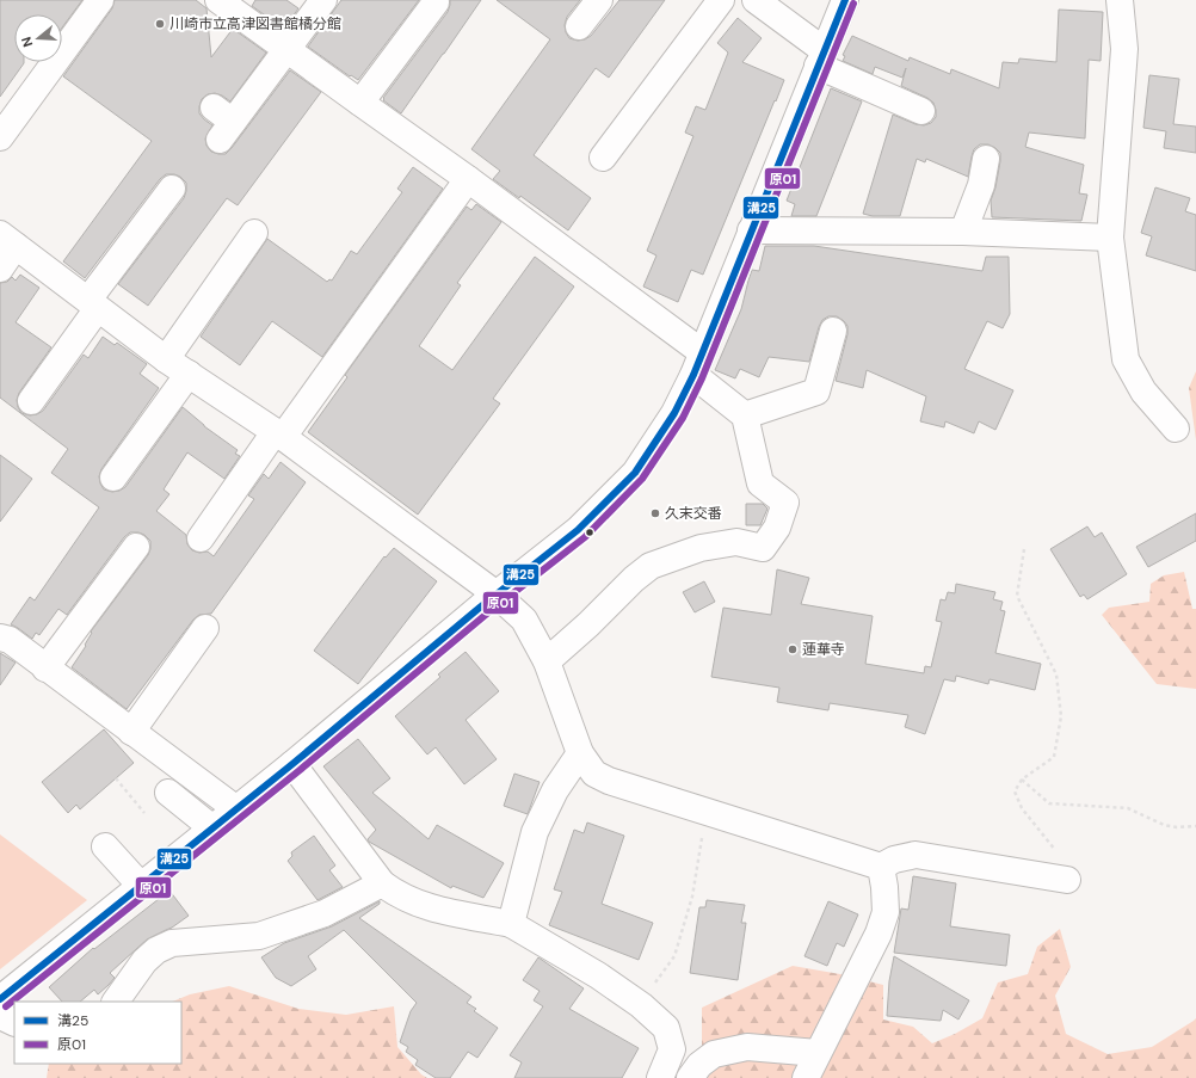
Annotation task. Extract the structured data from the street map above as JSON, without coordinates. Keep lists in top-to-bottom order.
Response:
{
  "places": ["川崎市立高津図書館橘分館", "久末交番", "蓮華寺"],
  "lines": ["transit line 溝25", "transit line 原01"],
  "legend": ["溝25", "原01"],
  "north": "left"
}
